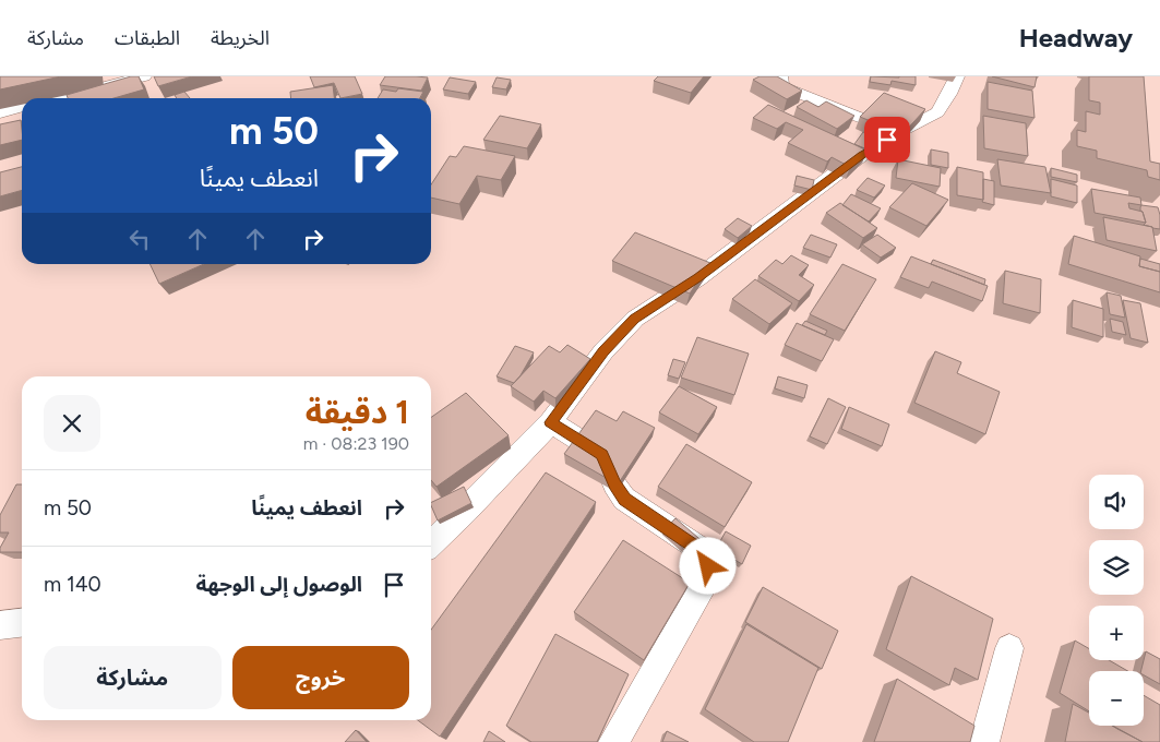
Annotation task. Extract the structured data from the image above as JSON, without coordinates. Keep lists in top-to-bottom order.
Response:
{
  "page": {
    "header": "Headway",
    "nav": ["الخريطة", "الطبقات", "مشاركة"],
    "turn": ["50 m", "انعطف يمينًا"],
    "heading": ["1 دقيقة", "190 m · 08:23"],
    "list": [
      {
        "name": "انعطف يمينًا",
        "value": "50 m"
      },
      {
        "name": "الوصول إلى الوجهة",
        "value": "140 m"
      }
    ],
    "map_buttons": ["+", "−"],
    "buttons": ["خروج", "مشاركة"]
  }
}
